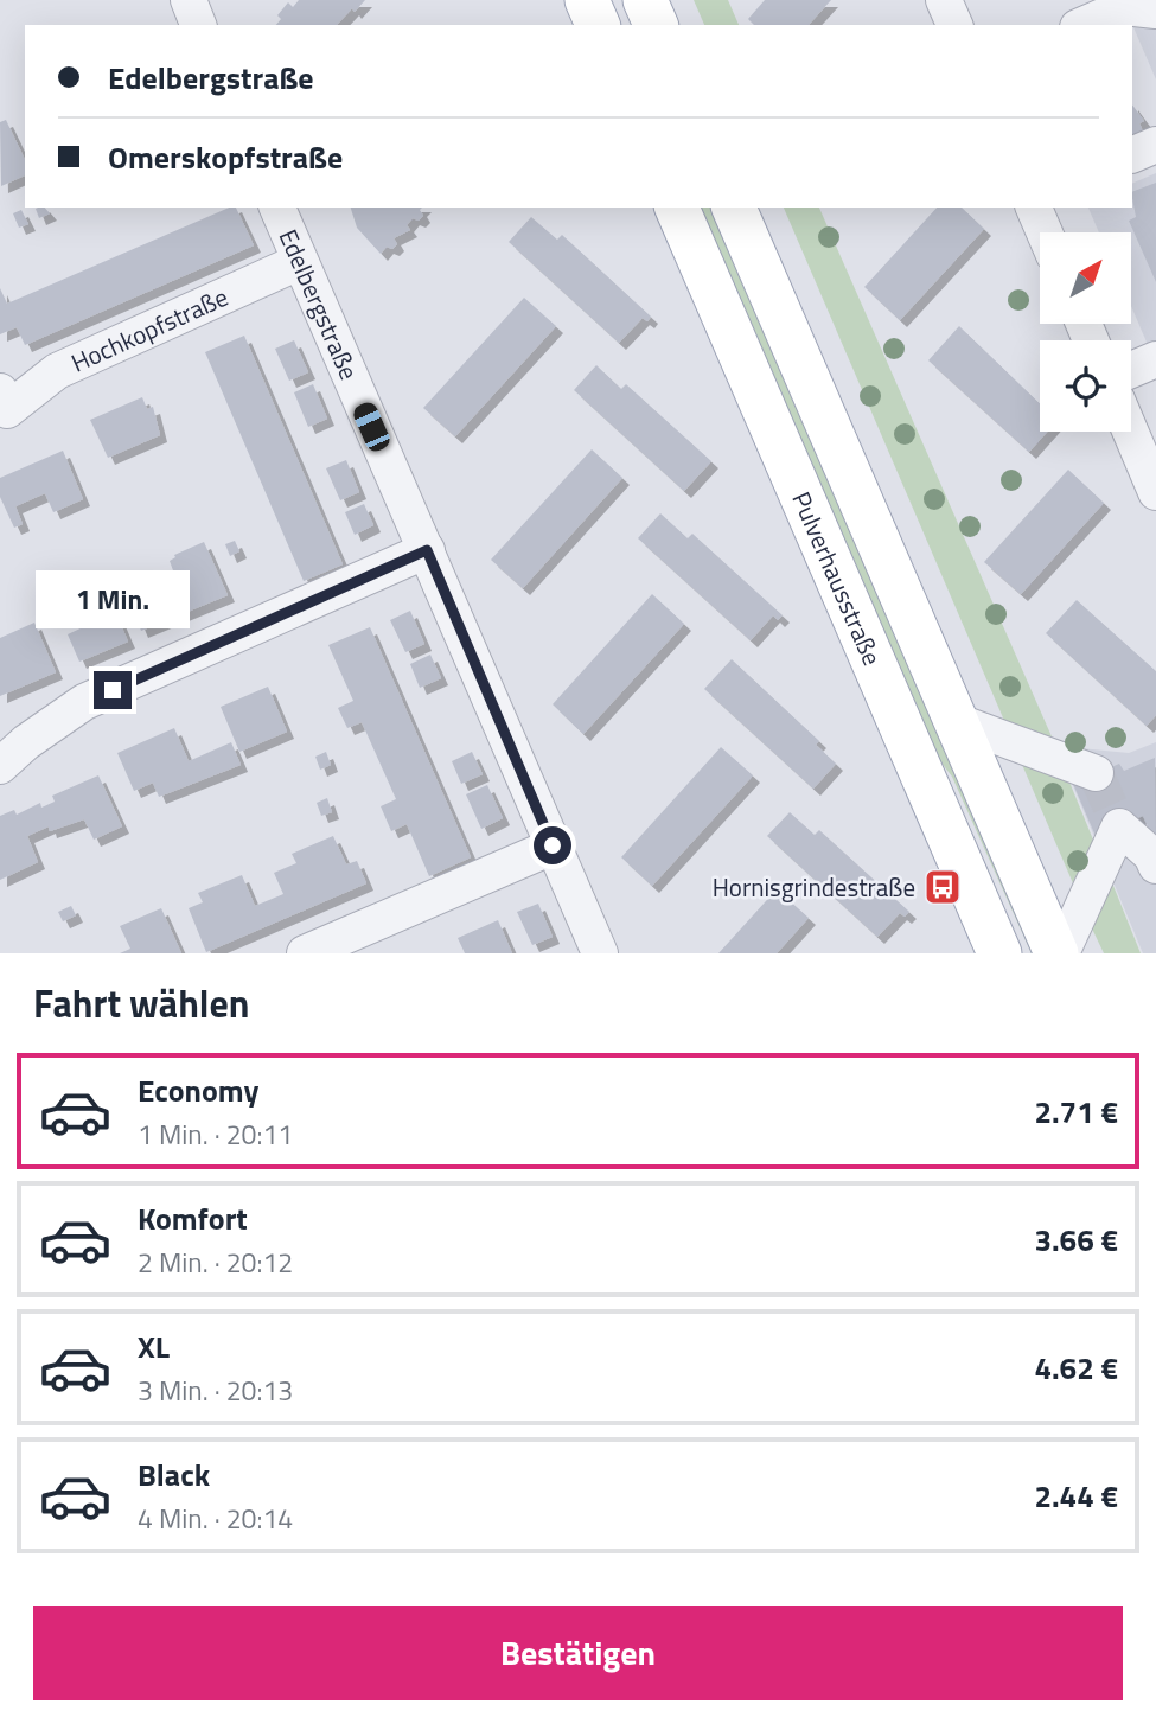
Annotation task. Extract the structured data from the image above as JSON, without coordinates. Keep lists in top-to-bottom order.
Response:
{
  "streets": {
    "main road": ["Pulverhausstraße"],
    "street": ["Edelbergstraße", "Hochkopfstraße"]
  },
  "crossings": [
    ["Edelbergstraße", "Hochkopfstraße"]
  ],
  "places": {
    "bus stop": ["Hornisgrindestraße"]
  },
  "north": "top right",
  "page": {
    "banner": ["Edelbergstraße", "Omerskopfstraße"],
    "bubble": "1 Min.",
    "heading": "Fahrt wählen",
    "list": [
      {
        "name": "Economy",
        "note": "1 Min. · 20:11",
        "value": "2.71 €"
      },
      {
        "name": "Komfort",
        "note": "2 Min. · 20:12",
        "value": "3.66 €"
      },
      {
        "name": "XL",
        "note": "3 Min. · 20:13",
        "value": "4.62 €"
      },
      {
        "name": "Black",
        "note": "4 Min. · 20:14",
        "value": "2.44 €"
      }
    ],
    "buttons": "Bestätigen"
  }
}
